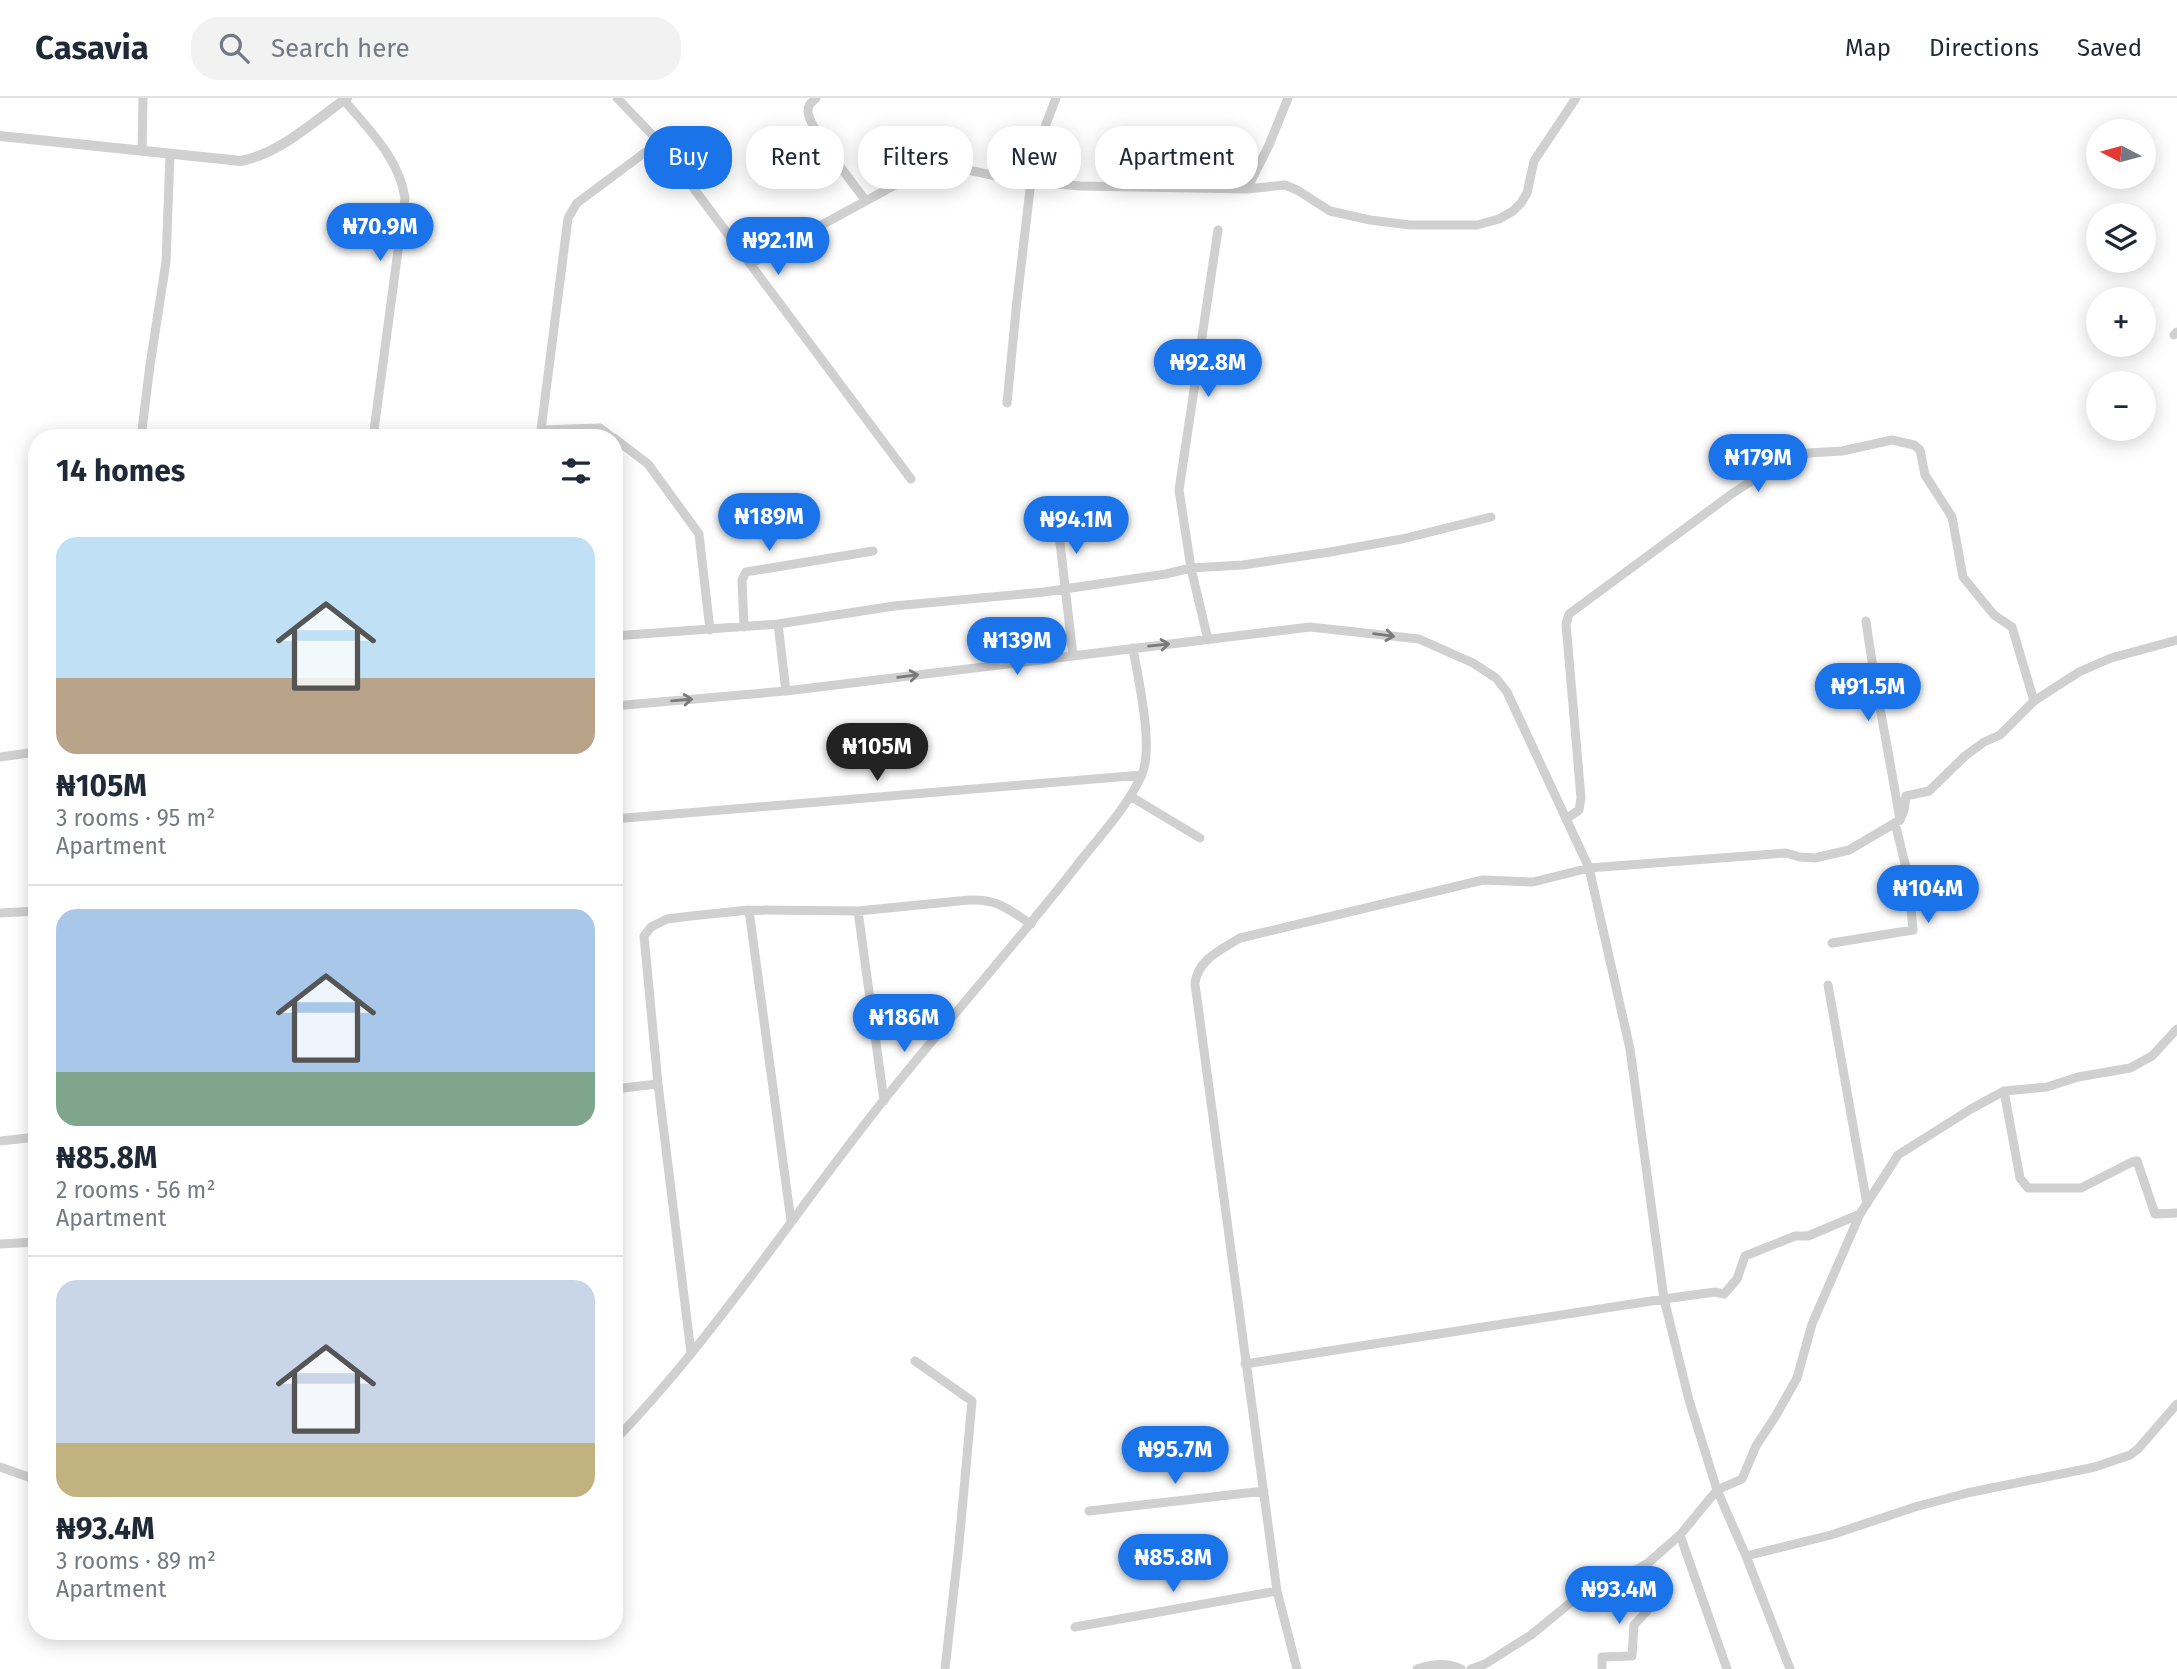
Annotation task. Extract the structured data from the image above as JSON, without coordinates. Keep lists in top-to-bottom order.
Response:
{
  "north": "left",
  "page": {
    "header": "Casavia",
    "search": "Search here",
    "nav": ["Map", "Directions", "Saved"],
    "map_buttons": ["+", "−"],
    "chip": [
      "Buy",
      "Rent",
      "Filters",
      "New",
      "Apartment"
    ],
    "price": [
      "₦70.9M",
      "₦92.1M",
      "₦92.8M",
      "₦179M",
      "₦189M",
      "₦94.1M",
      "₦139M",
      "₦91.5M",
      "₦105M",
      "₦104M",
      "₦186M",
      "₦95.7M",
      "₦85.8M",
      "₦93.4M"
    ],
    "heading": "14 homes",
    "list": [
      {
        "name": "₦105M",
        "note": "3 rooms · 95 m² · Apartment"
      },
      {
        "name": "₦85.8M",
        "note": "2 rooms · 56 m² · Apartment"
      },
      {
        "name": "₦93.4M",
        "note": "3 rooms · 89 m² · Apartment"
      }
    ]
  }
}
